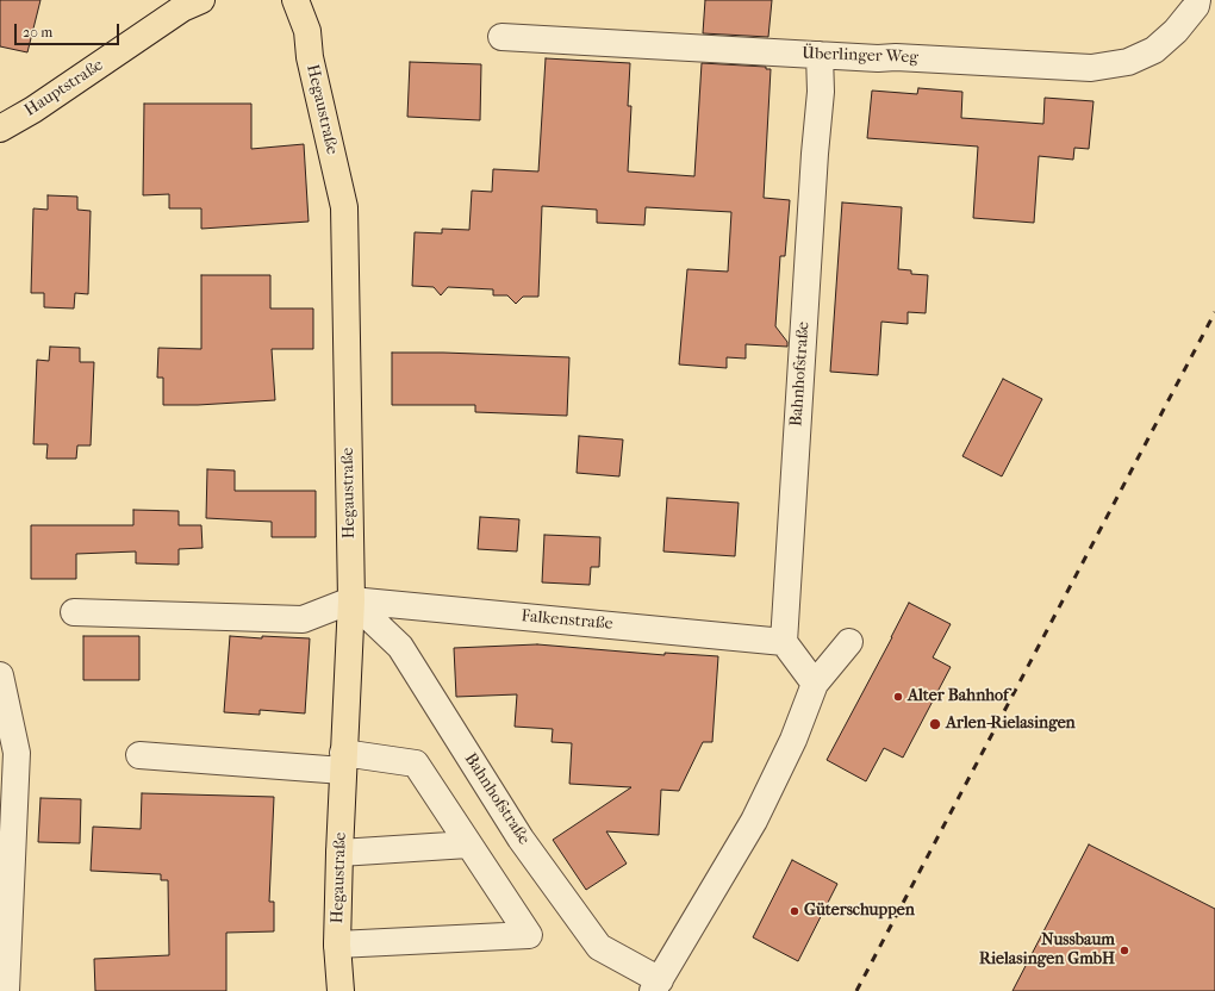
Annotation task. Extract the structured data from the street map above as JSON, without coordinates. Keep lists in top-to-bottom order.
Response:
{
  "streets": {
    "main road": ["Hauptstraße", "Hegaustraße"],
    "street": ["Überlinger Weg", "Bahnhofstraße", "Falkenstraße"]
  },
  "crossings": [
    ["Überlinger Weg", "Bahnhofstraße"],
    ["Hegaustraße", "Bahnhofstraße"],
    ["Hegaustraße", "Falkenstraße"],
    ["Bahnhofstraße", "Falkenstraße"]
  ],
  "places": [
    "Alter Bahnhof",
    "Arlen-Rielasingen",
    "Güterschuppen",
    "Nussbaum Rielasingen GmbH"
  ],
  "scale_bar": "20 m"
}
